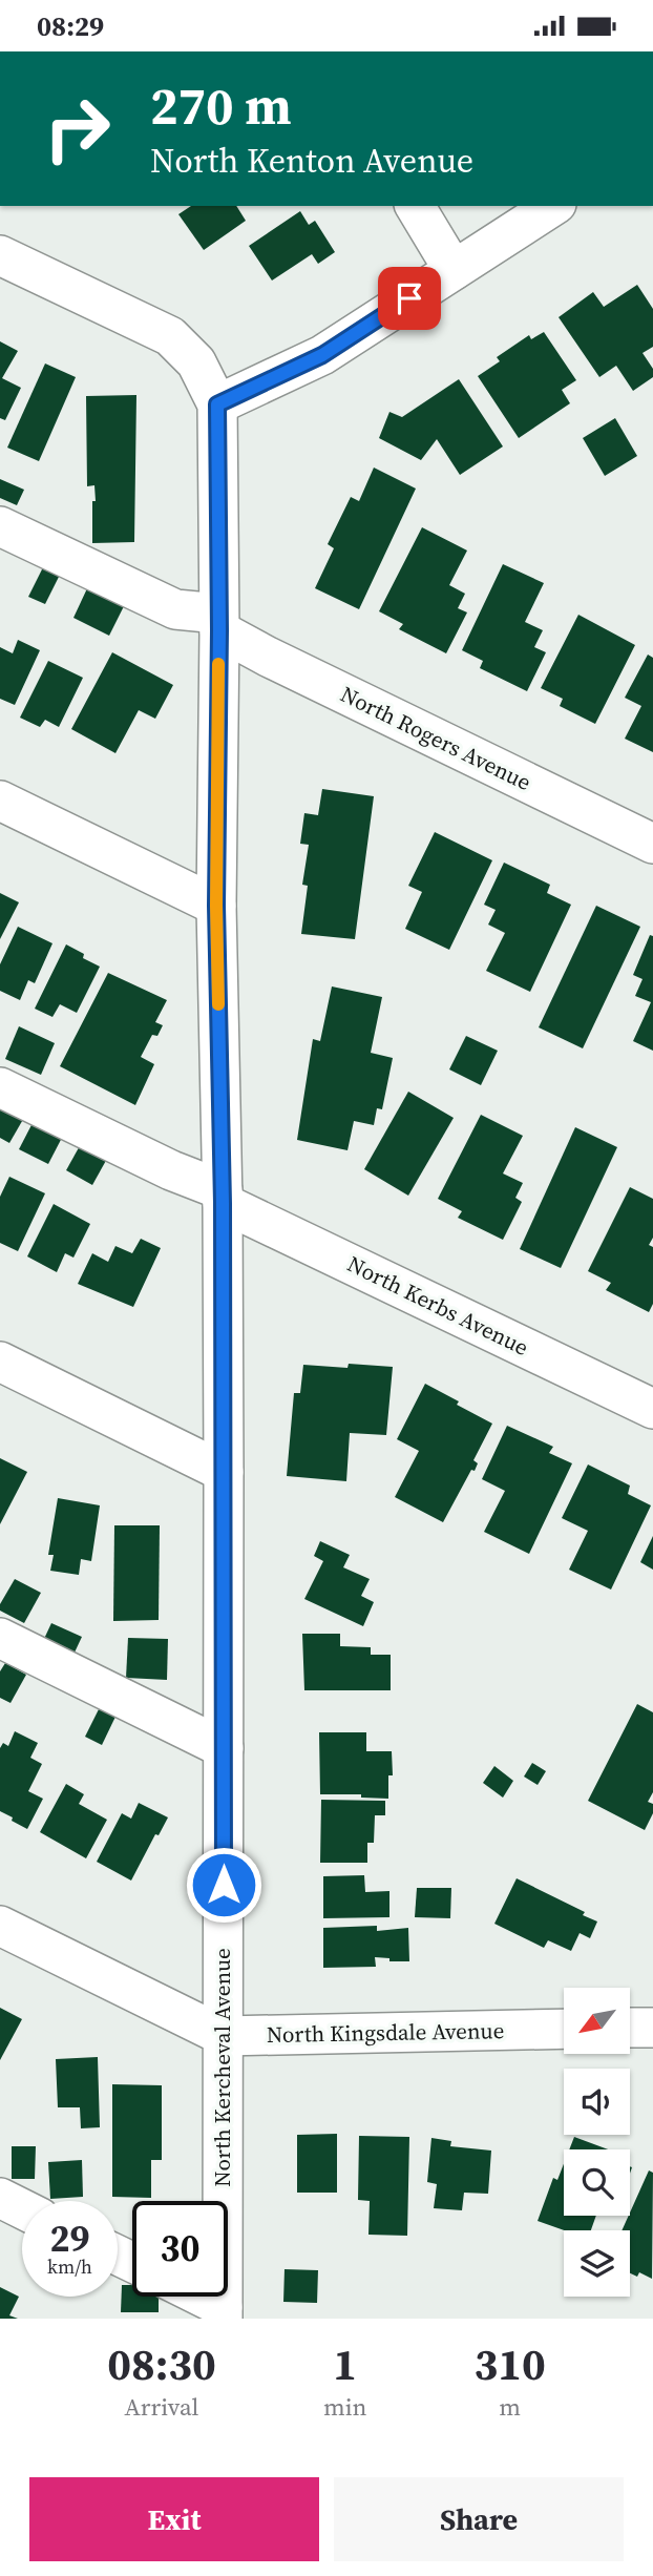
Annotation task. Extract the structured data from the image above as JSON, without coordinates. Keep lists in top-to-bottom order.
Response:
{
  "streets": {
    "street": [
      "North Rogers Avenue",
      "North Kerbs Avenue",
      "North Kingsdale Avenue",
      "North Kercheval Avenue"
    ]
  },
  "crossings": [
    ["North Rogers Avenue", "North Kercheval Avenue"],
    ["North Kerbs Avenue", "North Kercheval Avenue"],
    ["North Kingsdale Avenue", "North Kercheval Avenue"]
  ],
  "north": "bottom left",
  "page": {
    "status": "08:29",
    "turn": ["270 m", "North Kenton Avenue"],
    "speed": "29 km/h",
    "limit": "30",
    "eta": [
      "08:30",
      "Arrival",
      "1",
      "min",
      "310",
      "m"
    ],
    "buttons": ["Exit", "Share"]
  }
}
